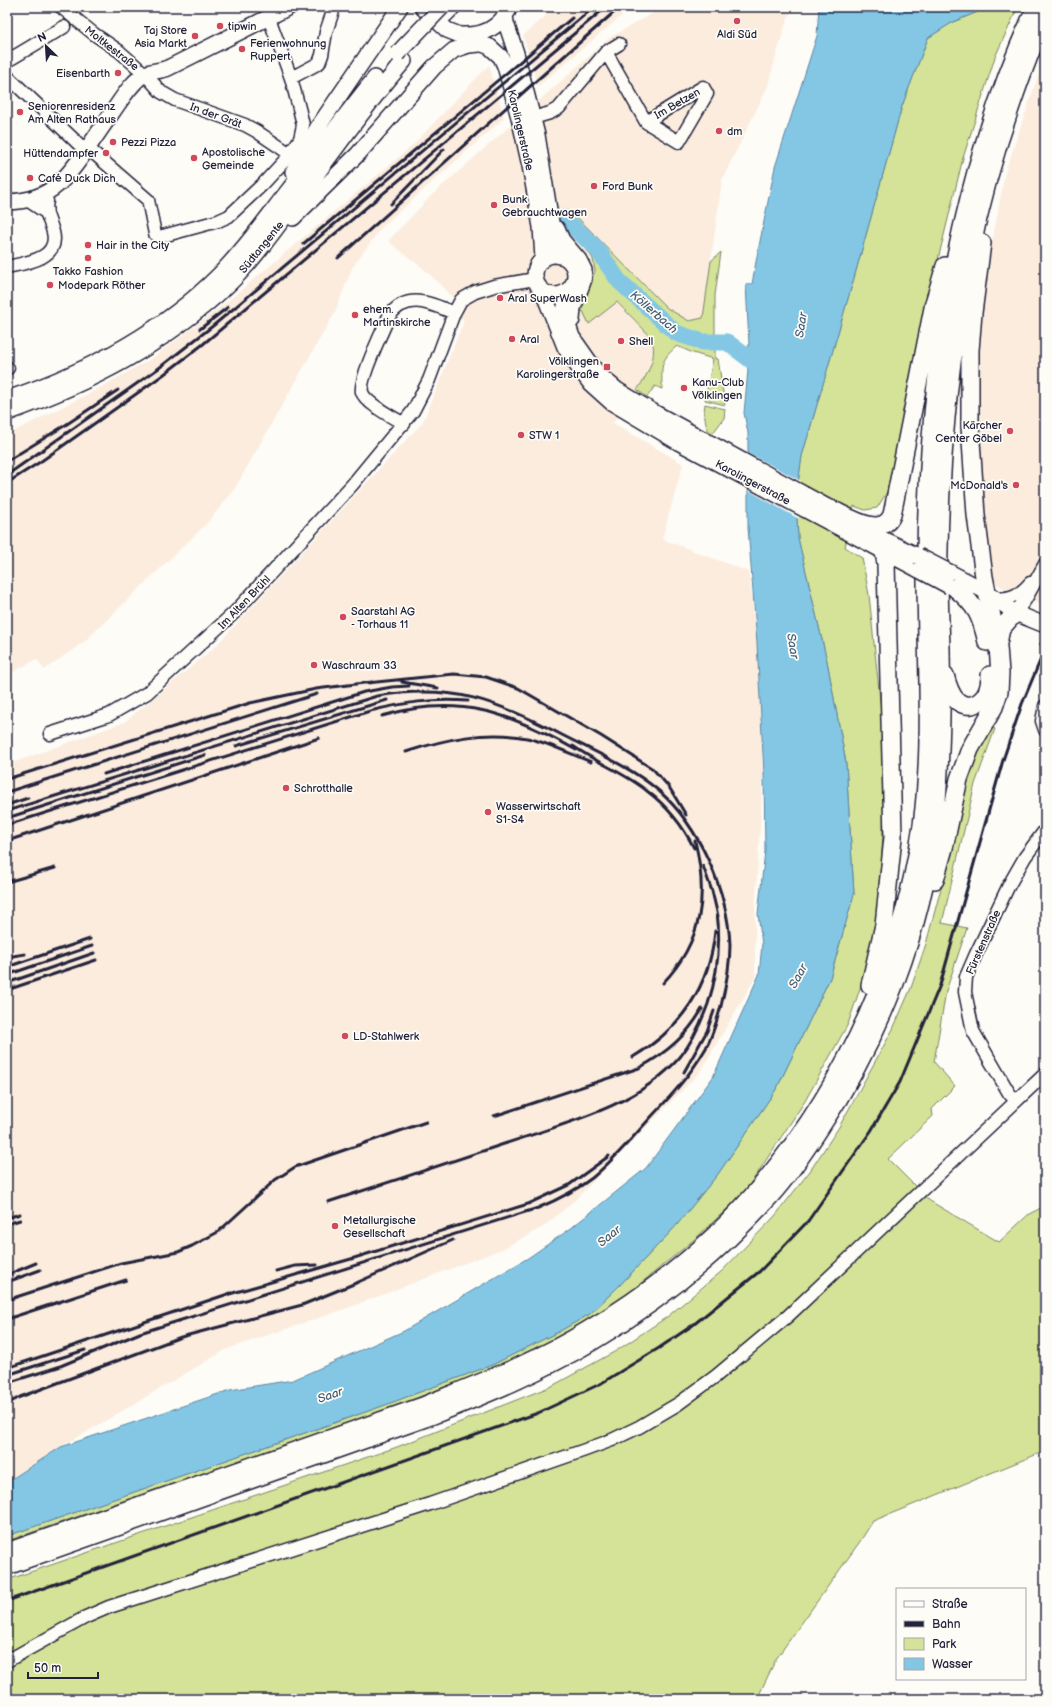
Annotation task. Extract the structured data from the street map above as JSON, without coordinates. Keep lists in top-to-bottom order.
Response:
{
  "streets": {
    "main road": ["Karolingerstraße", "Südtangente"],
    "street": [
      "Moltkestraße",
      "Im Betzen",
      "In der Grät",
      "Im Alten Brühl",
      "Fürstenstraße"
    ]
  },
  "crossings": [
    ["Moltkestraße", "In der Grät"],
    ["Karolingerstraße", "Südtangente"],
    ["Karolingerstraße", "Im Alten Brühl"]
  ],
  "water": ["Köllerbach", "Saar"],
  "places": {
    "other": [
      "Aldi Süd",
      "tipwin",
      "Taj Store Asia Markt",
      "Ferienwohnung Ruppert",
      "Eisenbarth",
      "Seniorenresidenz Am Alten Rathaus",
      "dm",
      "Pezzi Pizza",
      "Hüttendampfer",
      "Apostolische Gemeinde",
      "Café Duck Dich",
      "Ford Bunk",
      "Bunk Gebrauchtwagen",
      "Hair in the City",
      "Takko Fashion",
      "Modepark Röther",
      "Aral SuperWash",
      "ehem. Martinskirche",
      "Aral",
      "Shell",
      "Kanu-Club Völklingen",
      "Kärcher Center Göbel",
      "STW 1",
      "McDonald's",
      "Saarstahl AG - Torhaus 11",
      "Waschraum 33",
      "Schrotthalle",
      "Wasserwirtschaft S1-S4",
      "LD-Stahlwerk",
      "Metallurgische Gesellschaft"
    ],
    "transit": ["Völklingen Karolingerstraße"]
  },
  "legend": [
    "Straße",
    "Bahn",
    "Park",
    "Wasser"
  ],
  "scale_bar": "50 m",
  "north": "top left"
}
